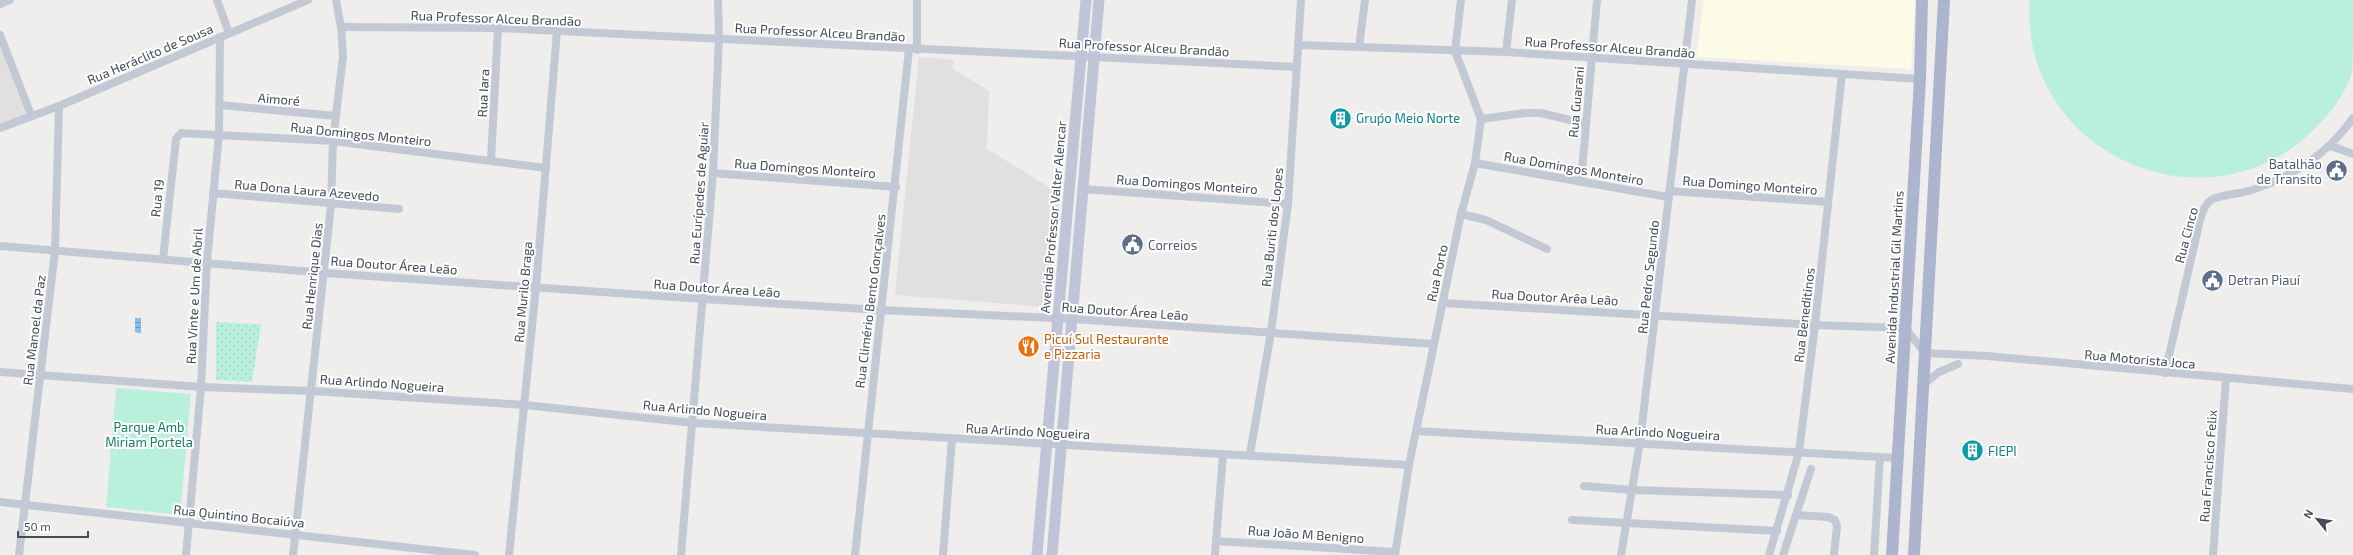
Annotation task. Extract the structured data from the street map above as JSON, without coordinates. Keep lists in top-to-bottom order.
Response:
{
  "streets": {
    "main road": ["Avenida Professor Valter Alencar", "Avenida Industrial Gil Martins"],
    "street": [
      "Rua Professor Alceu Brandão",
      "Rua Heráclito de Sousa",
      "Rua Iara",
      "Aimoré",
      "Rua Guarani",
      "Rua Domingos Monteiro",
      "Rua Domingo Monteiro",
      "Rua Dona Laura Azevedo",
      "Rua Eurípedes de Aguiar",
      "Rua 19",
      "Rua Buriti dos Lopes",
      "Rua Cinco",
      "Rua Doutor Área Leão",
      "Rua Porto",
      "Rua Henrique Dias",
      "Rua Pedro Segundo",
      "Rua Murilo Braga",
      "Rua Vinte e Um de Abril",
      "Rua Doutor Arêa Leão",
      "Rua Climério Bento Gonçalves",
      "Rua Beneditinos",
      "Rua Manoel da Paz",
      "Rua Motorista Joca",
      "Rua Arlindo Nogueira",
      "Rua Francisco Felix",
      "Rua Quintino Bocaiúva",
      "Rua João M Benigno"
    ]
  },
  "crossings": [
    ["Rua Professor Alceu Brandão", "Rua Iara"],
    ["Rua Professor Alceu Brandão", "Rua Guarani"],
    ["Rua Professor Alceu Brandão", "Rua Eurípedes de Aguiar"],
    ["Rua Professor Alceu Brandão", "Avenida Professor Valter Alencar"],
    ["Rua Professor Alceu Brandão", "Rua Buriti dos Lopes"],
    ["Rua Professor Alceu Brandão", "Rua Porto"],
    ["Rua Professor Alceu Brandão", "Rua Henrique Dias"],
    ["Rua Professor Alceu Brandão", "Rua Pedro Segundo"],
    ["Rua Professor Alceu Brandão", "Avenida Industrial Gil Martins"],
    ["Rua Professor Alceu Brandão", "Rua Murilo Braga"],
    ["Rua Professor Alceu Brandão", "Rua Climério Bento Gonçalves"],
    ["Rua Professor Alceu Brandão", "Rua Beneditinos"],
    ["Rua Heráclito de Sousa", "Rua Vinte e Um de Abril"],
    ["Rua Heráclito de Sousa", "Rua Manoel da Paz"],
    ["Rua Iara", "Rua Domingos Monteiro"],
    ["Aimoré", "Rua Henrique Dias"],
    ["Aimoré", "Rua Vinte e Um de Abril"],
    ["Rua Guarani", "Rua Domingos Monteiro"],
    ["Rua Domingos Monteiro", "Rua Domingo Monteiro"],
    ["Rua Domingos Monteiro", "Rua Eurípedes de Aguiar"],
    ["Rua Domingos Monteiro", "Rua 19"],
    ["Rua Domingos Monteiro", "Rua Buriti dos Lopes"],
    ["Rua Domingos Monteiro", "Rua Porto"],
    ["Rua Domingos Monteiro", "Rua Henrique Dias"],
    ["Rua Domingos Monteiro", "Rua Pedro Segundo"],
    ["Rua Domingos Monteiro", "Rua Murilo Braga"],
    ["Rua Domingos Monteiro", "Rua Vinte e Um de Abril"],
    ["Rua Domingos Monteiro", "Rua Climério Bento Gonçalves"],
    ["Rua Domingo Monteiro", "Rua Pedro Segundo"],
    ["Rua Domingo Monteiro", "Rua Beneditinos"],
    ["Rua Dona Laura Azevedo", "Rua Henrique Dias"],
    ["Rua Dona Laura Azevedo", "Rua Vinte e Um de Abril"],
    ["Rua Eurípedes de Aguiar", "Rua Doutor Área Leão"],
    ["Rua Eurípedes de Aguiar", "Rua Arlindo Nogueira"],
    ["Rua 19", "Rua Doutor Área Leão"],
    ["Avenida Professor Valter Alencar", "Rua Doutor Área Leão"],
    ["Avenida Professor Valter Alencar", "Rua Arlindo Nogueira"],
    ["Rua Buriti dos Lopes", "Rua Doutor Área Leão"],
    ["Rua Buriti dos Lopes", "Rua Arlindo Nogueira"],
    ["Rua Cinco", "Rua Motorista Joca"],
    ["Rua Doutor Área Leão", "Rua Porto"],
    ["Rua Doutor Área Leão", "Rua Henrique Dias"],
    ["Rua Doutor Área Leão", "Rua Murilo Braga"],
    ["Rua Doutor Área Leão", "Rua Vinte e Um de Abril"],
    ["Rua Doutor Área Leão", "Rua Climério Bento Gonçalves"],
    ["Rua Doutor Área Leão", "Rua Manoel da Paz"],
    ["Rua Porto", "Rua Doutor Arêa Leão"],
    ["Rua Porto", "Rua Arlindo Nogueira"],
    ["Rua Porto", "Rua João M Benigno"],
    ["Rua Henrique Dias", "Rua Arlindo Nogueira"],
    ["Rua Henrique Dias", "Rua Quintino Bocaiúva"],
    ["Rua Pedro Segundo", "Rua Doutor Arêa Leão"],
    ["Rua Pedro Segundo", "Rua Arlindo Nogueira"],
    ["Avenida Industrial Gil Martins", "Rua Doutor Arêa Leão"],
    ["Avenida Industrial Gil Martins", "Rua Arlindo Nogueira"],
    ["Rua Murilo Braga", "Rua Arlindo Nogueira"],
    ["Rua Vinte e Um de Abril", "Rua Arlindo Nogueira"],
    ["Rua Vinte e Um de Abril", "Rua Quintino Bocaiúva"],
    ["Rua Doutor Arêa Leão", "Rua Beneditinos"],
    ["Rua Climério Bento Gonçalves", "Rua Arlindo Nogueira"],
    ["Rua Beneditinos", "Rua Arlindo Nogueira"],
    ["Rua Manoel da Paz", "Rua Arlindo Nogueira"],
    ["Rua Manoel da Paz", "Rua Quintino Bocaiúva"],
    ["Rua Motorista Joca", "Rua Francisco Felix"]
  ],
  "parks": ["Parque Amb Miriam Portela"],
  "places": {
    "building": ["Gruṕo Meio Norte", "FIEPI"],
    "public building": ["Batalhão de Transito", "Correios", "Detran Piauí"],
    "restaurant": ["Picuí Sul Restaurante e Pizzaria"]
  },
  "scale_bar": "50 m",
  "north": "top left"
}
